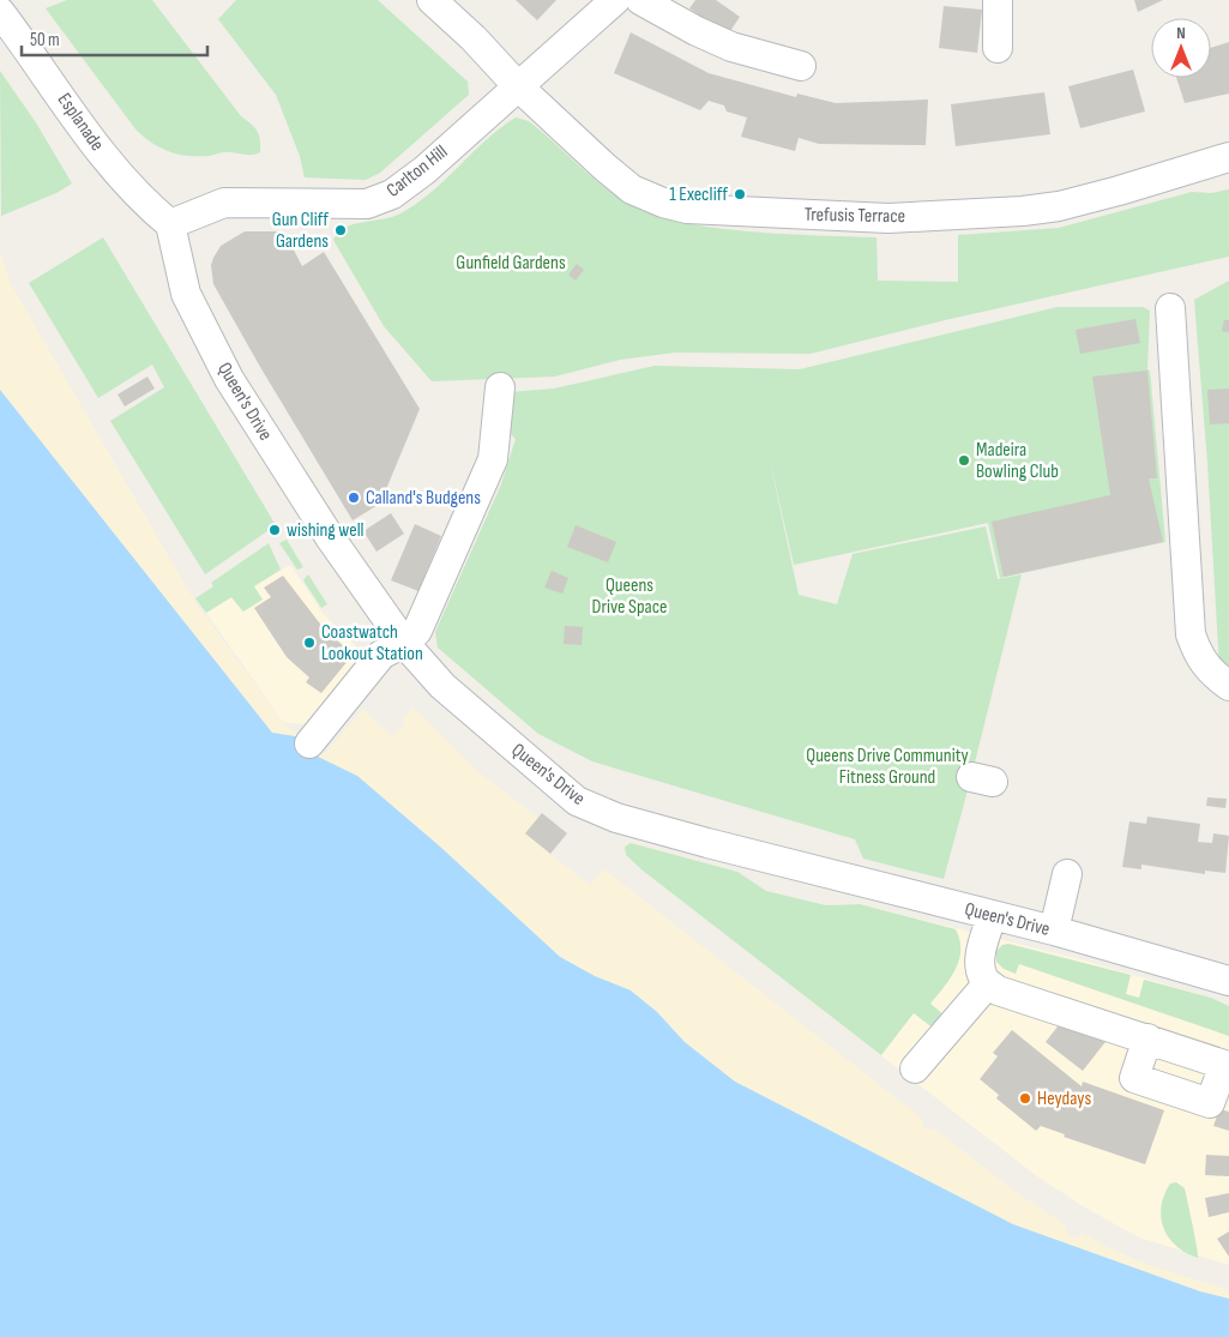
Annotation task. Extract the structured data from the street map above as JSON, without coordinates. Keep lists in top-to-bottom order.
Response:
{
  "streets": {
    "street": [
      "Esplanade",
      "Carlton Hill",
      "Trefusis Terrace",
      "Queen's Drive"
    ]
  },
  "crossings": [
    ["Esplanade", "Carlton Hill"],
    ["Esplanade", "Queen's Drive"],
    ["Carlton Hill", "Trefusis Terrace"],
    ["Carlton Hill", "Queen's Drive"]
  ],
  "parks": ["Gunfield Gardens", "Queens Drive Space", "Queens Drive Community Fitness Ground"],
  "places": [
    "1 Execliff",
    "Gun Cliff Gardens",
    "Madeira Bowling Club",
    "Calland's Budgens",
    "wishing well",
    "Coastwatch Lookout Station",
    "Heydays"
  ],
  "scale_bar": "50 m",
  "north": "top"
}
